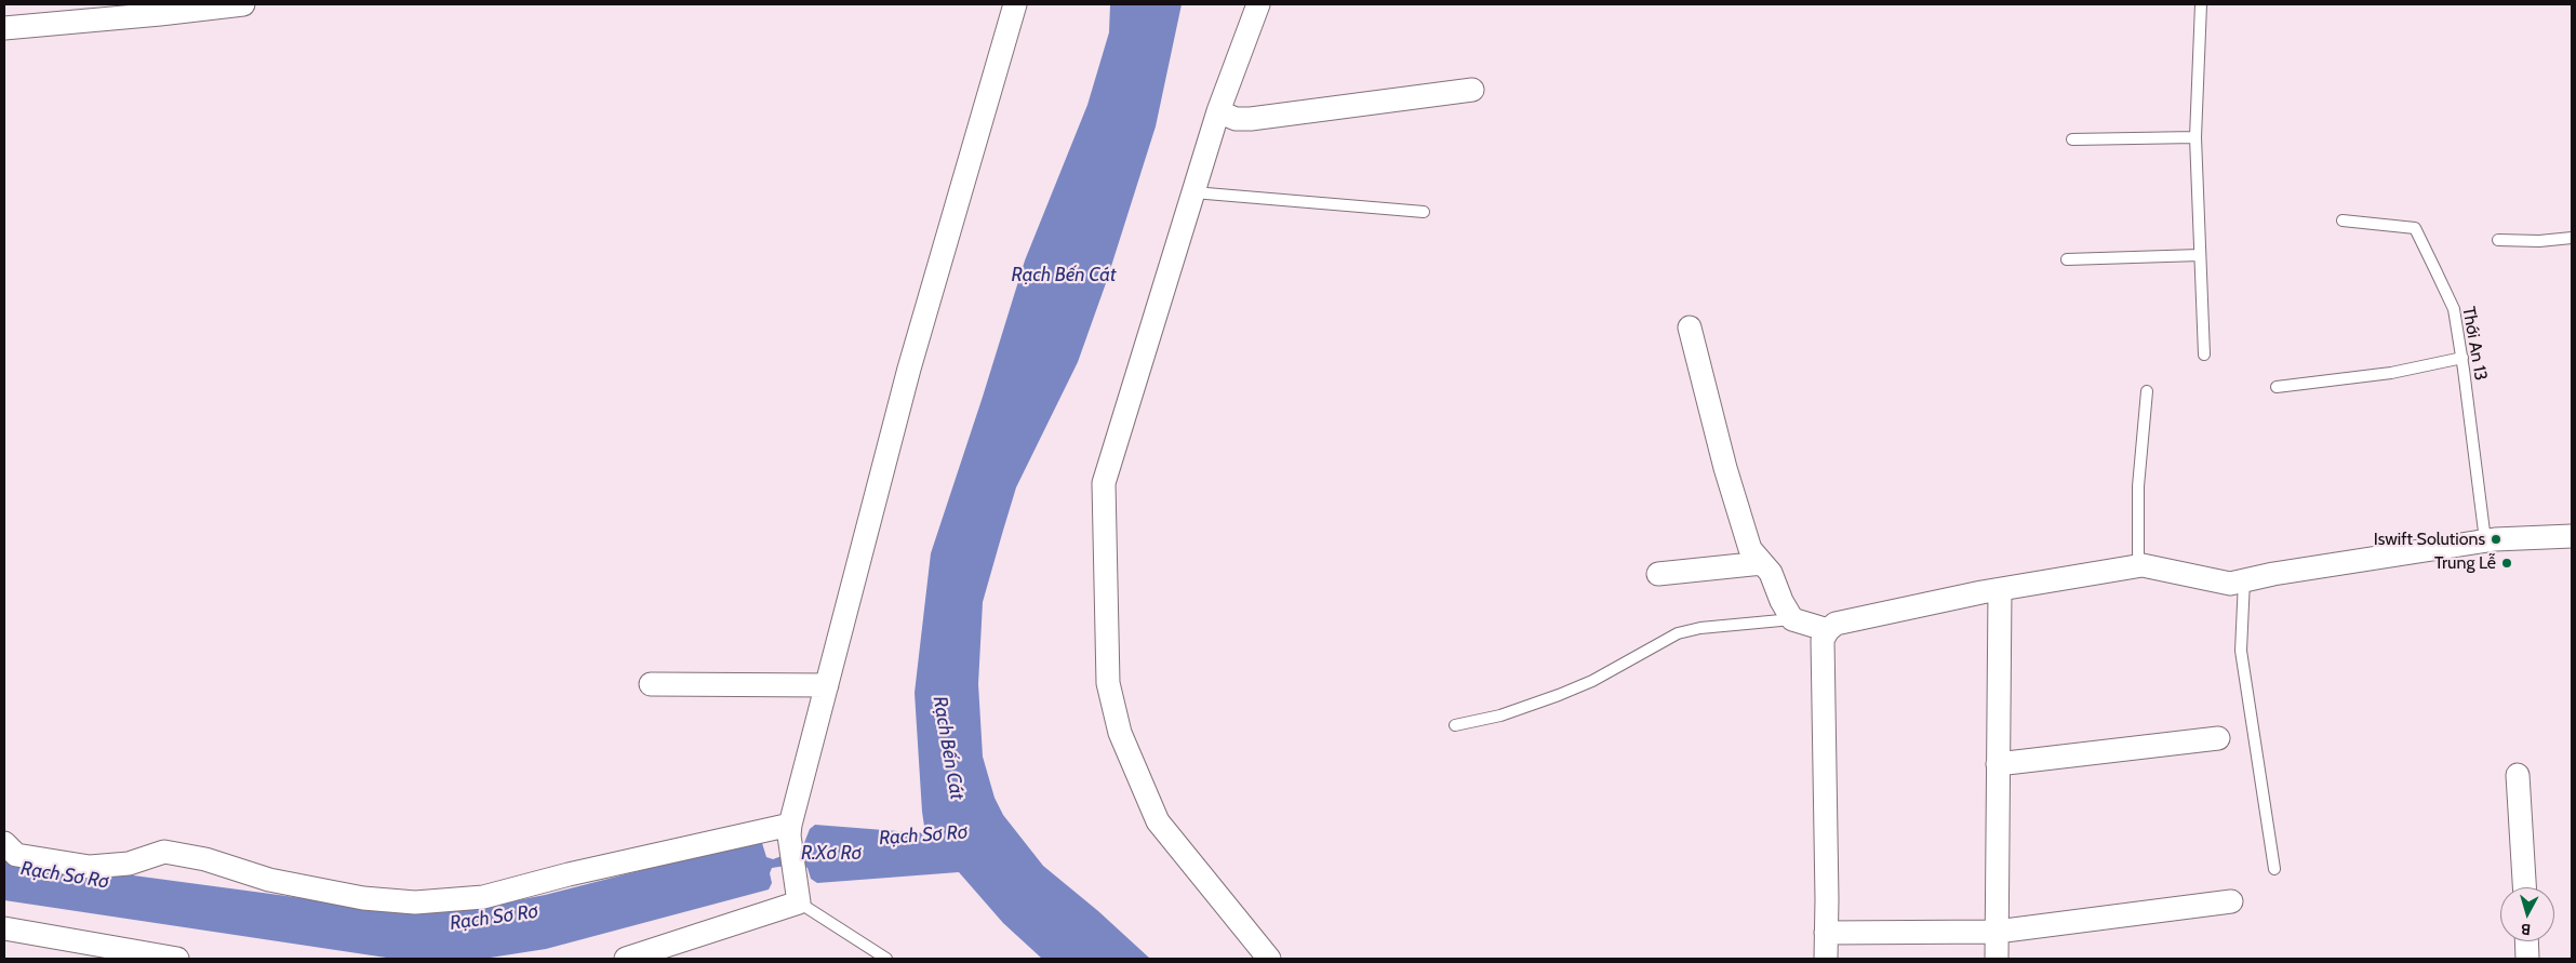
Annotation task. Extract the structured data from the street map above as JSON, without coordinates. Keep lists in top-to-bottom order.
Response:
{
  "streets": {
    "lane": ["Thới An 13"]
  },
  "water": ["Rạch Bến Cát", "Rạch Sơ Rơ", "R.Xơ Rơ"],
  "places": ["Iswift Solutions", "Trung Lễ"],
  "north": "bottom"
}
